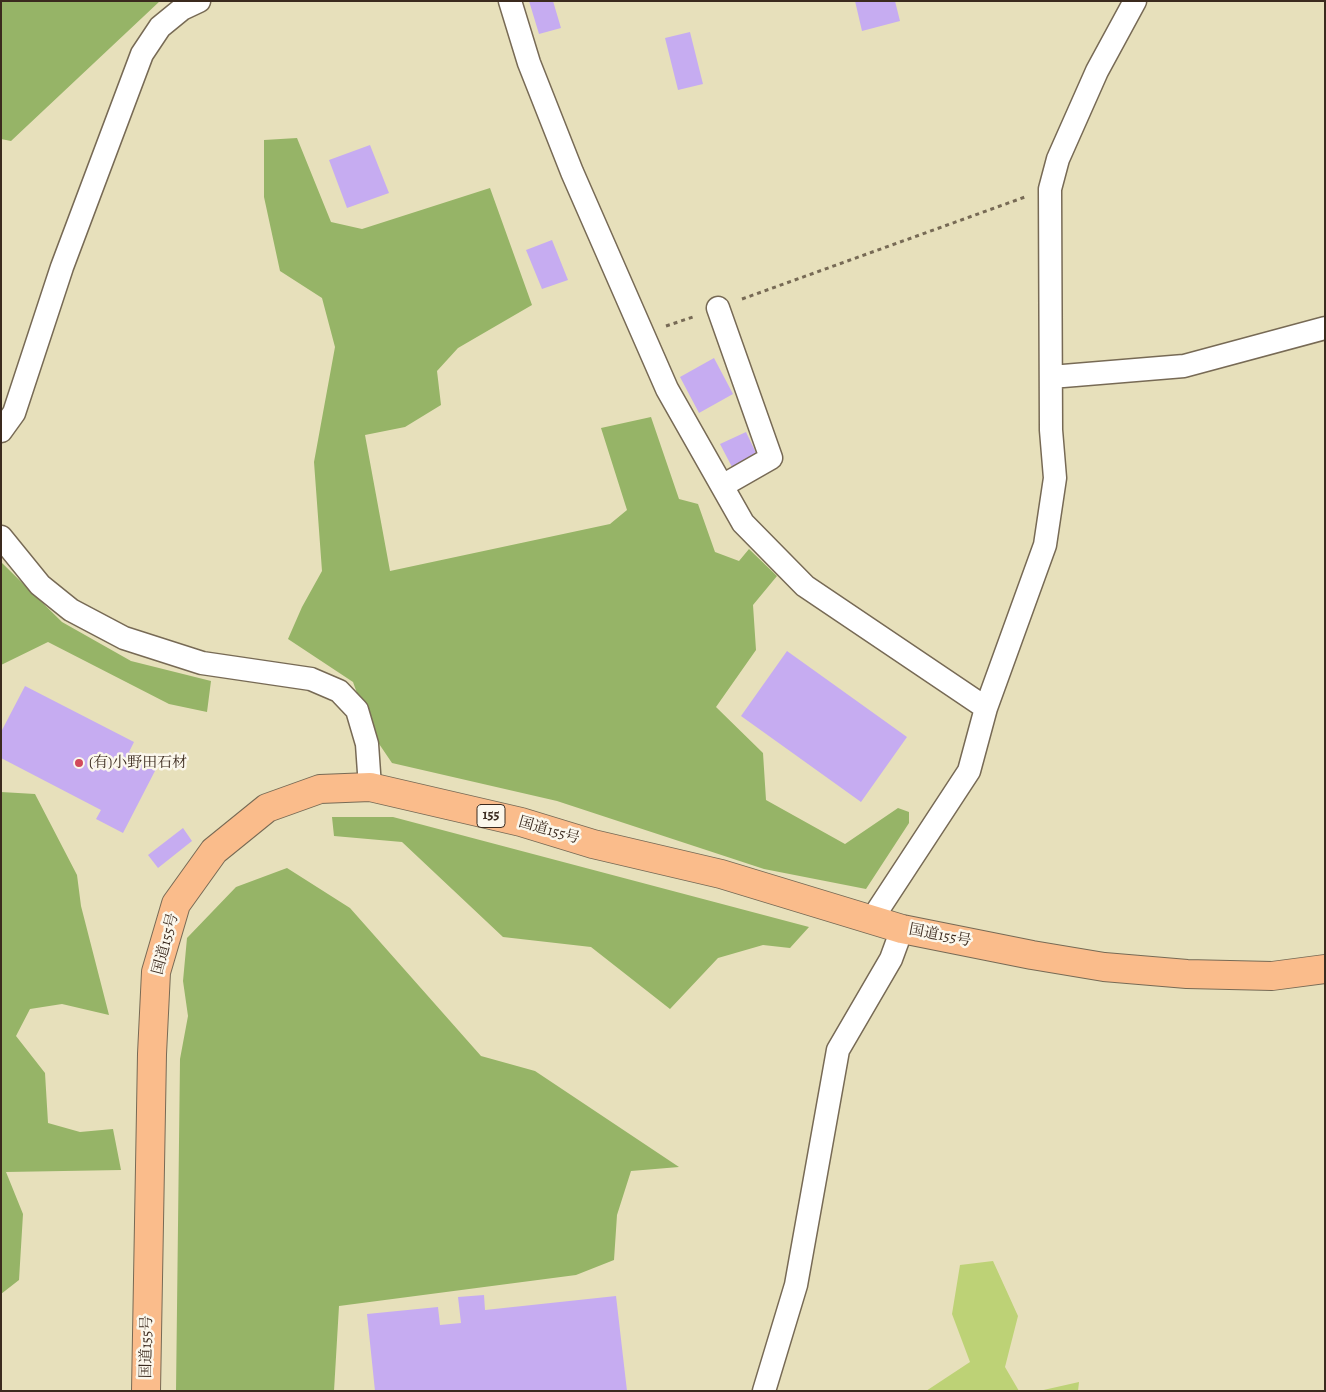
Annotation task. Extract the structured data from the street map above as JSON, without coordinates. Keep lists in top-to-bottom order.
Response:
{
  "streets": {
    "highway": ["155", "国道155号"]
  },
  "places": ["(有)小野田石材"]
}
